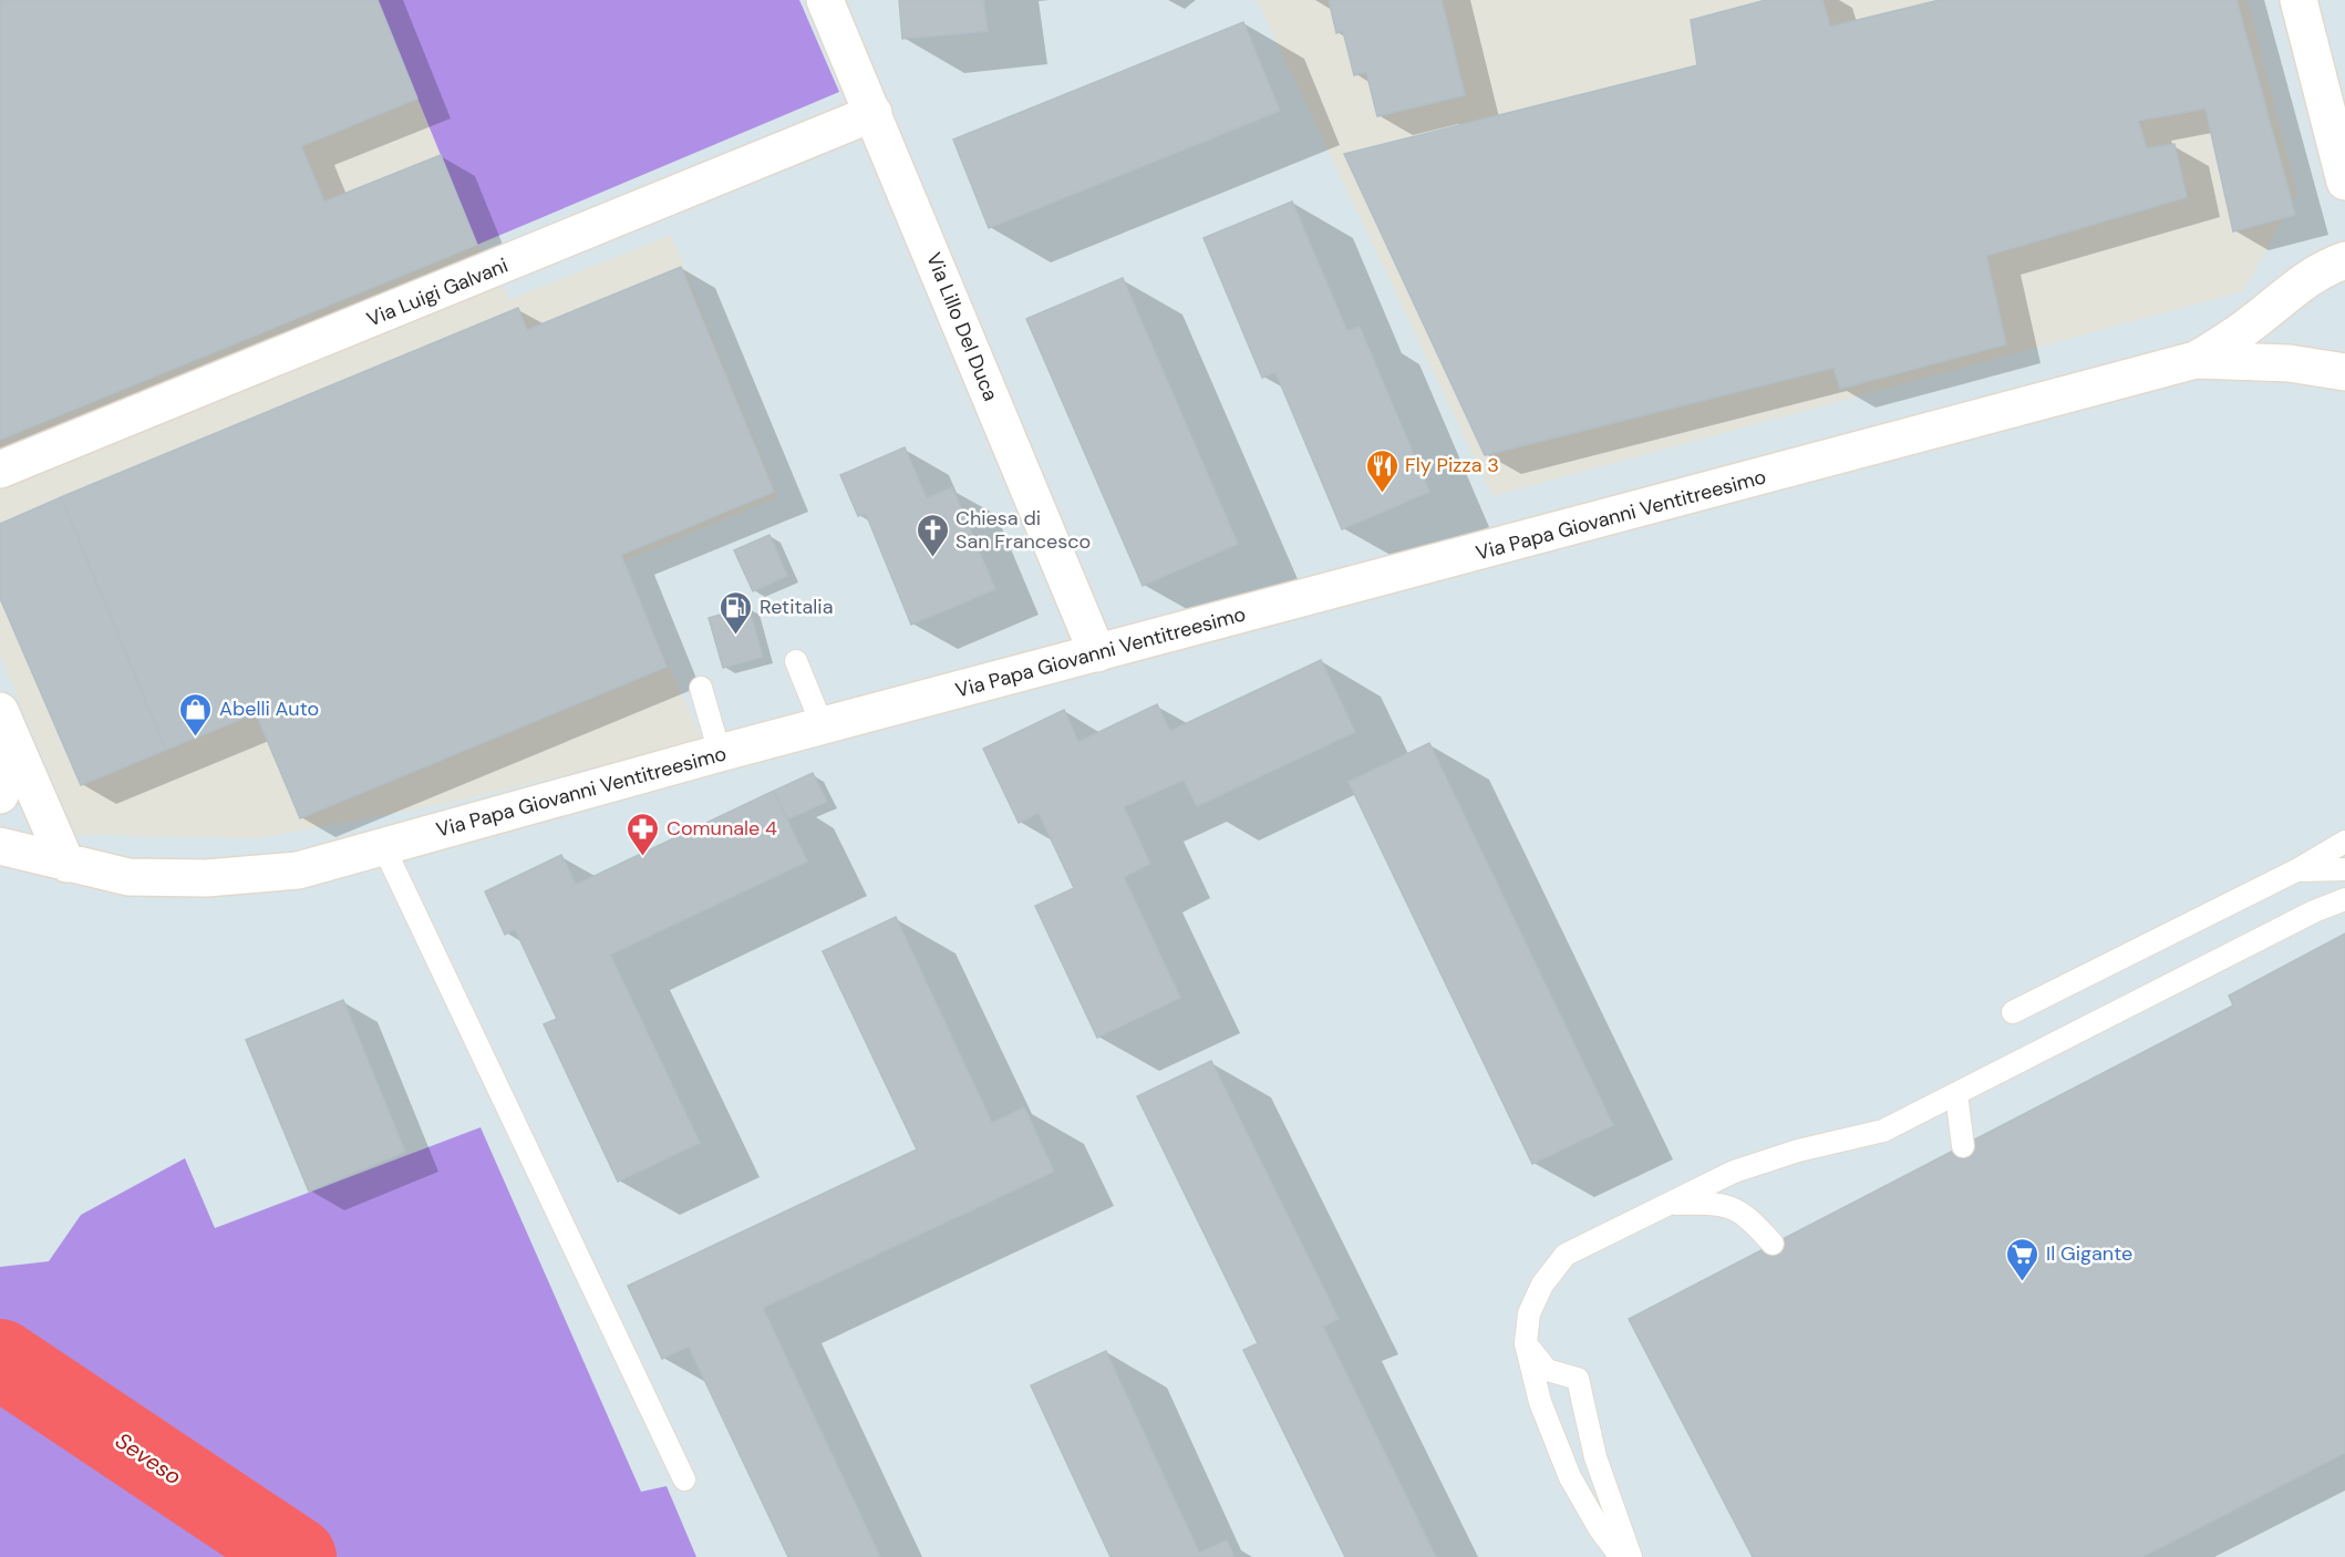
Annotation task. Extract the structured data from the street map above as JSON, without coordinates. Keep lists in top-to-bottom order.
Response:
{
  "streets": {
    "street": ["Via Luigi Galvani", "Via Lillo Del Duca", "Via Papa Giovanni Ventitreesimo"]
  },
  "crossings": [
    ["Via Luigi Galvani", "Via Lillo Del Duca"],
    ["Via Lillo Del Duca", "Via Papa Giovanni Ventitreesimo"]
  ],
  "water": ["Seveso"],
  "places": {
    "restaurant": ["Fly Pizza 3"],
    "church": ["Chiesa di San Francesco"],
    "fuel station": ["Retitalia"],
    "shop": ["Abelli Auto"],
    "pharmacy": ["Comunale 4"],
    "supermarket": ["Il Gigante"]
  }
}
